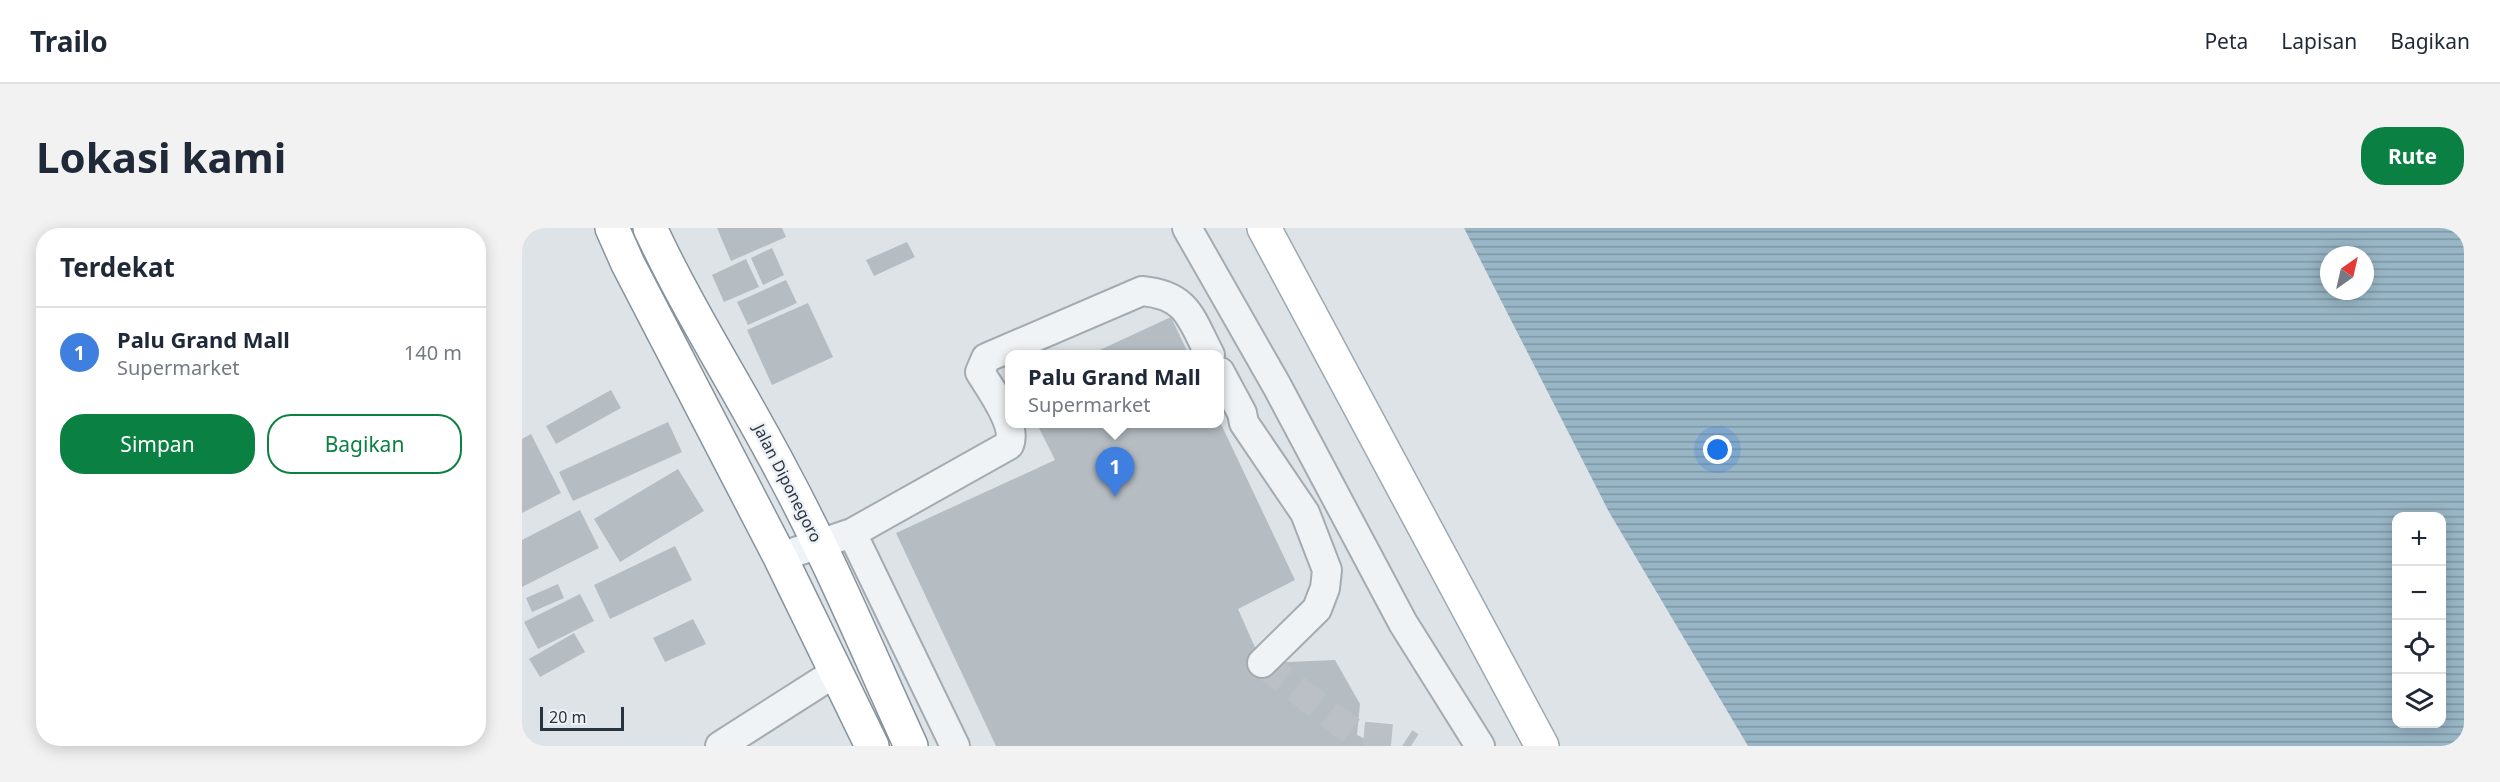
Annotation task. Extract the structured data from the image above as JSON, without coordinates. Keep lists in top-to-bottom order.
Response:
{
  "streets": {
    "main road": ["Jalan Diponegoro"]
  },
  "scale_bar": "20 m",
  "north": "top right",
  "page": {
    "header": "Trailo",
    "nav": ["Peta", "Lapisan", "Bagikan"],
    "buttons": [
      "Rute",
      ["Simpan", "Bagikan"]
    ],
    "title": "Lokasi kami",
    "heading": "Terdekat",
    "list": [
      {
        "mark": "1",
        "name": "Palu Grand Mall",
        "note": "Supermarket",
        "value": "140 m"
      }
    ],
    "popup": ["Palu Grand Mall", "Supermarket"],
    "pins": "1",
    "map_buttons": ["+", "−"],
    "scale": "20 m"
  }
}
